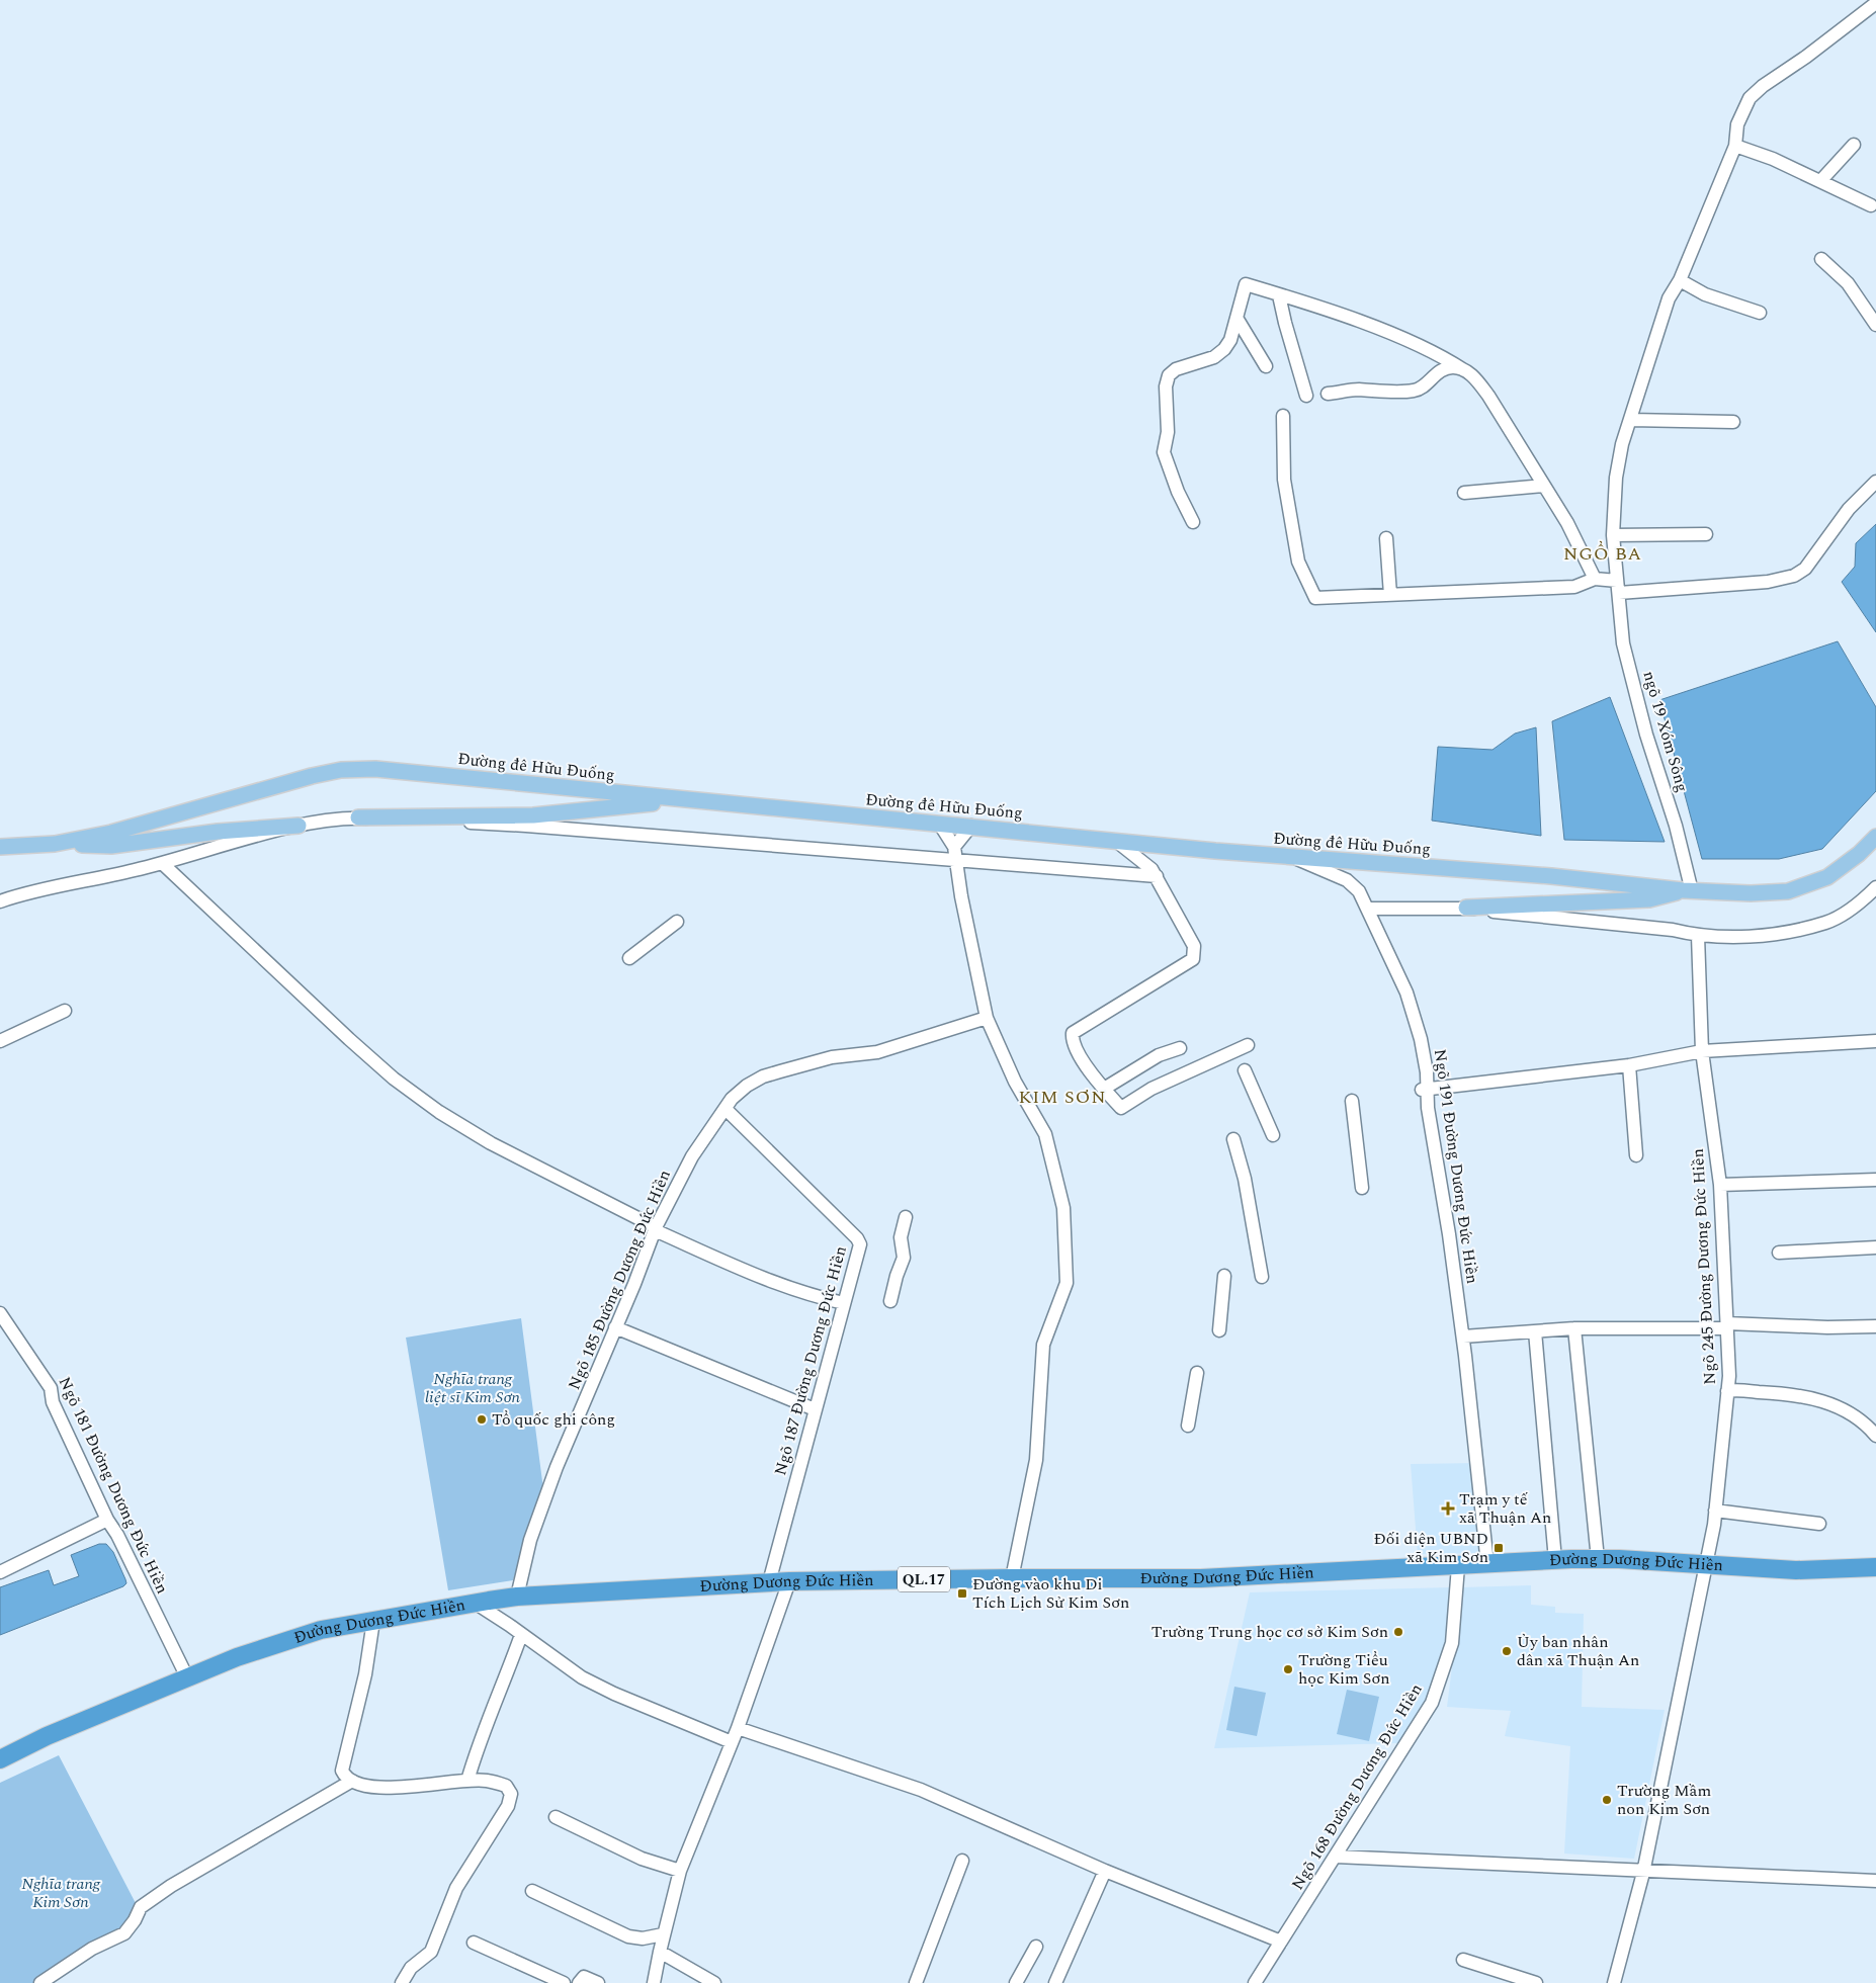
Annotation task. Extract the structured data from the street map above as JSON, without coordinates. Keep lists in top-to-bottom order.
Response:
{
  "streets": {
    "highway": ["Đường Dương Đức Hiền", "QL.17"],
    "main road": ["Đường đê Hữu Đuống"],
    "street": [
      "ngõ 19 Xóm Sông",
      "Ngõ 191 Đường Dương Đức Hiền",
      "Ngõ 245 Đường Dương Đức Hiền",
      "Ngõ 185 Đường Dương Đức Hiền",
      "Ngõ 187 Đường Dương Đức Hiền",
      "Ngõ 181 Đường Dương Đức Hiền",
      "Ngõ 168 Đường Dương Đức Hiền"
    ]
  },
  "crossings": [
    ["ngõ 19 Xóm Sông", "Đường đê Hữu Đuống"],
    ["Đường đê Hữu Đuống", "Ngõ 191 Đường Dương Đức Hiền"],
    ["Ngõ 191 Đường Dương Đức Hiền", "Đường Dương Đức Hiền"],
    ["Ngõ 245 Đường Dương Đức Hiền", "Đường Dương Đức Hiền"],
    ["Ngõ 185 Đường Dương Đức Hiền", "Ngõ 187 Đường Dương Đức Hiền"],
    ["Ngõ 185 Đường Dương Đức Hiền", "Đường Dương Đức Hiền"],
    ["Ngõ 187 Đường Dương Đức Hiền", "Đường Dương Đức Hiền"],
    ["Ngõ 181 Đường Dương Đức Hiền", "Đường Dương Đức Hiền"],
    ["Đường Dương Đức Hiền", "Ngõ 168 Đường Dương Đức Hiền"]
  ],
  "districts": ["NGỔ BA", "KIM SƠN"],
  "parks": ["Nghĩa trang liệt sĩ Kim Sơn", "Nghĩa trang Kim Sơn"],
  "places": {
    "other": [
      "Tổ quốc ghi công",
      "Trường Trung học cơ sở Kim Sơn",
      "Ủy ban nhân dân xã Thuận An",
      "Trường Tiểu học Kim Sơn",
      "Trường Mầm non Kim Sơn"
    ],
    "health": ["Trạm y tế xã Thuận An"],
    "transit": ["Đối diện UBND xã Kim Sơn", "Đường vào khu Di Tích Lịch Sử Kim Sơn"]
  }
}
